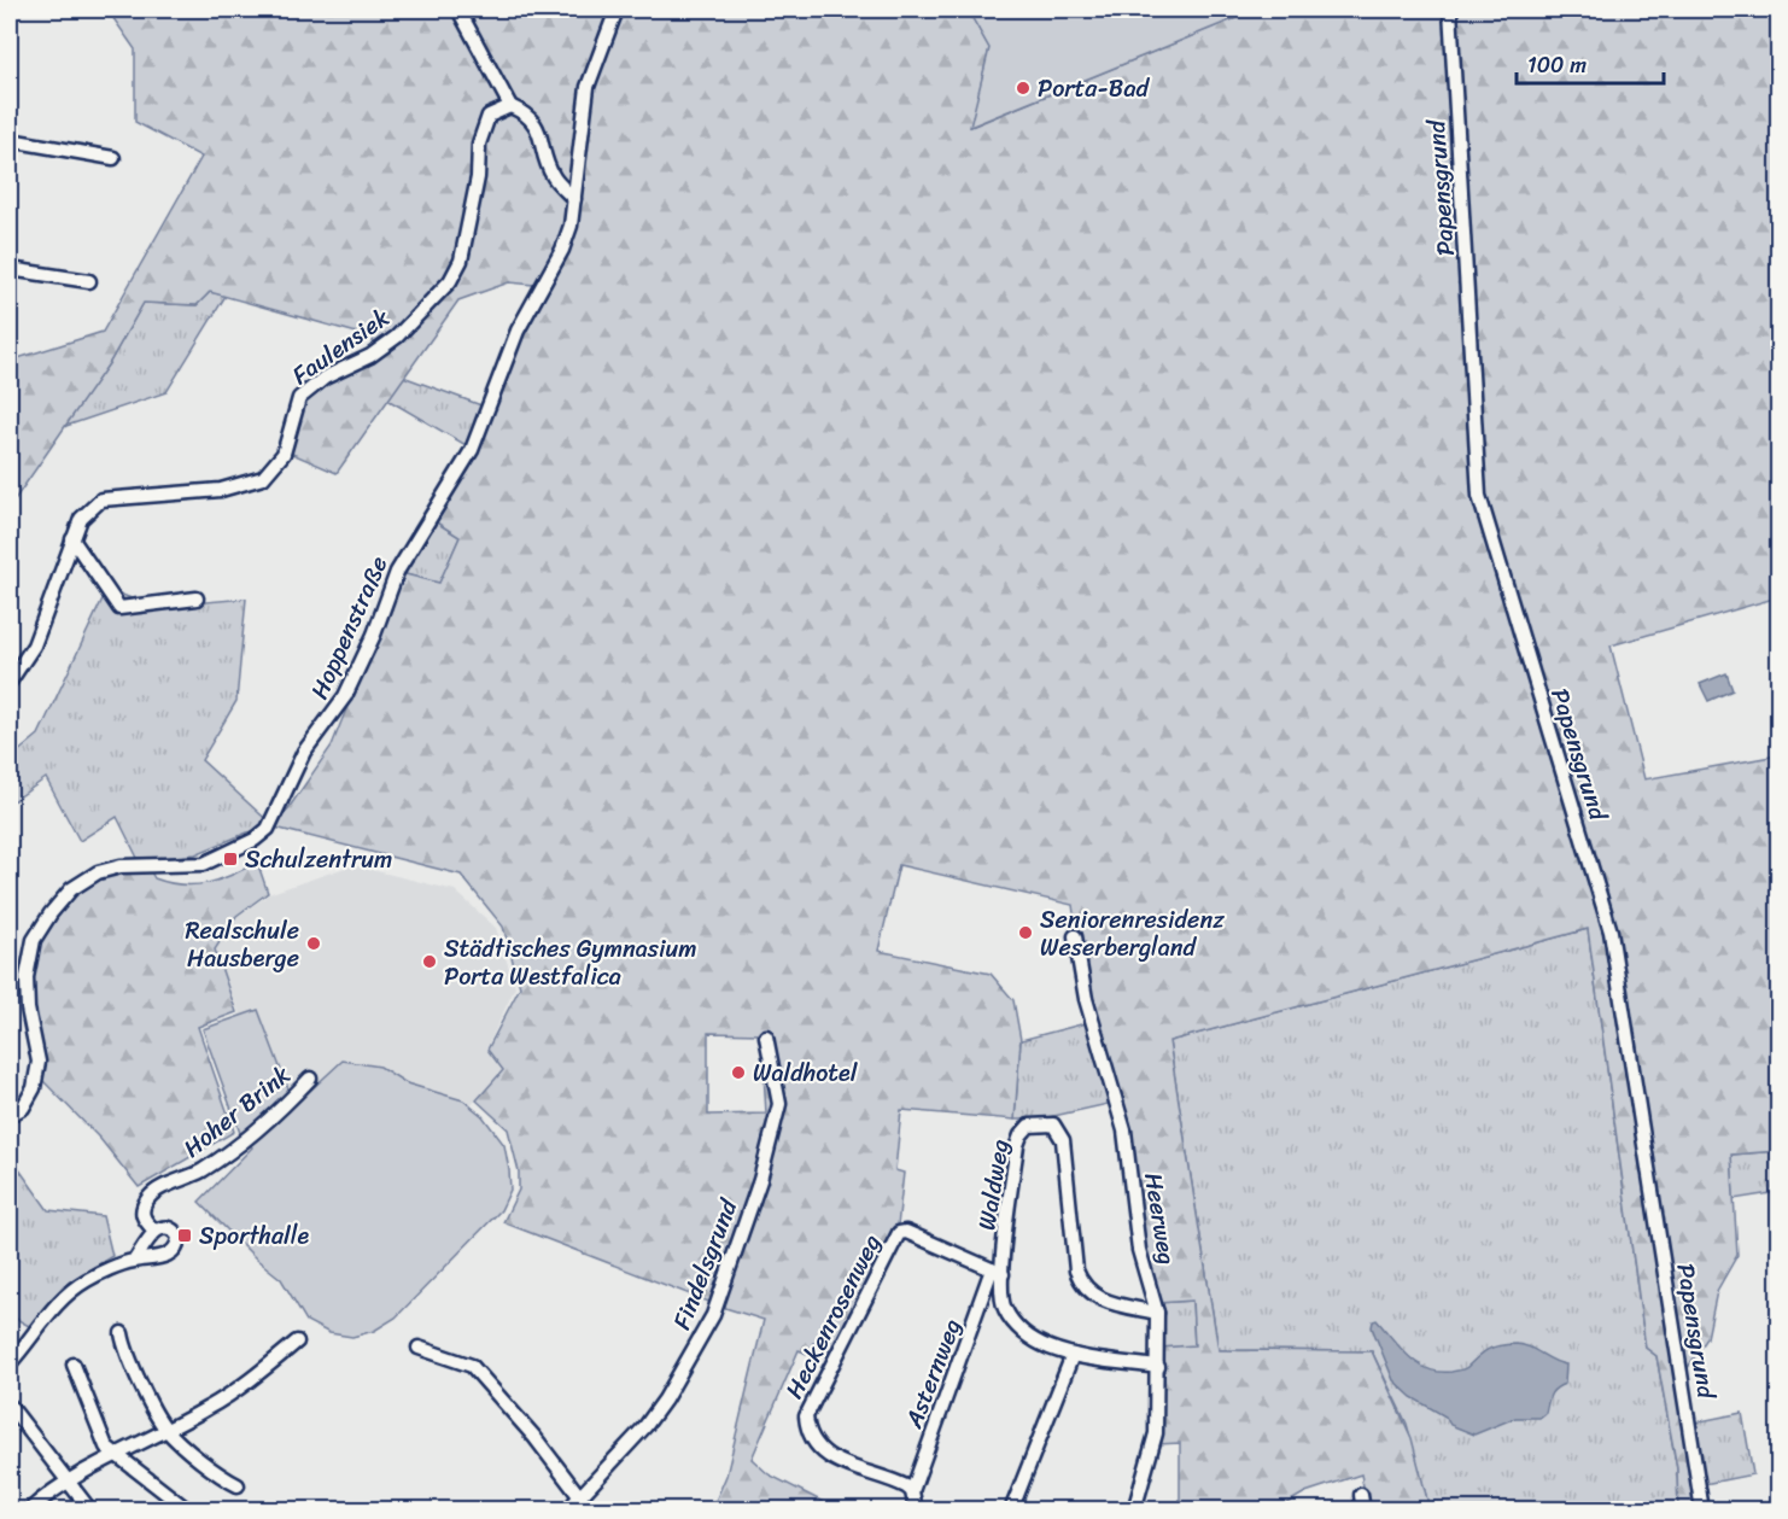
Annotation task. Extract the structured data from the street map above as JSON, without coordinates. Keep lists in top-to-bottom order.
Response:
{
  "streets": {
    "street": [
      "Papensgrund",
      "Faulensiek",
      "Hoppenstraße",
      "Hoher Brink",
      "Waldweg",
      "Heerweg",
      "Findelsgrund",
      "Heckenrosenweg",
      "Asternweg"
    ]
  },
  "crossings": [
    ["Waldweg", "Heerweg"],
    ["Waldweg", "Heckenrosenweg"],
    ["Waldweg", "Asternweg"],
    ["Heckenrosenweg", "Asternweg"]
  ],
  "places": {
    "other": [
      "Porta-Bad",
      "Seniorenresidenz Weserbergland",
      "Realschule Hausberge",
      "Städtisches Gymnasium Porta Westfalica",
      "Waldhotel"
    ],
    "transit": ["Schulzentrum", "Sporthalle"]
  },
  "scale_bar": "100 m"
}
